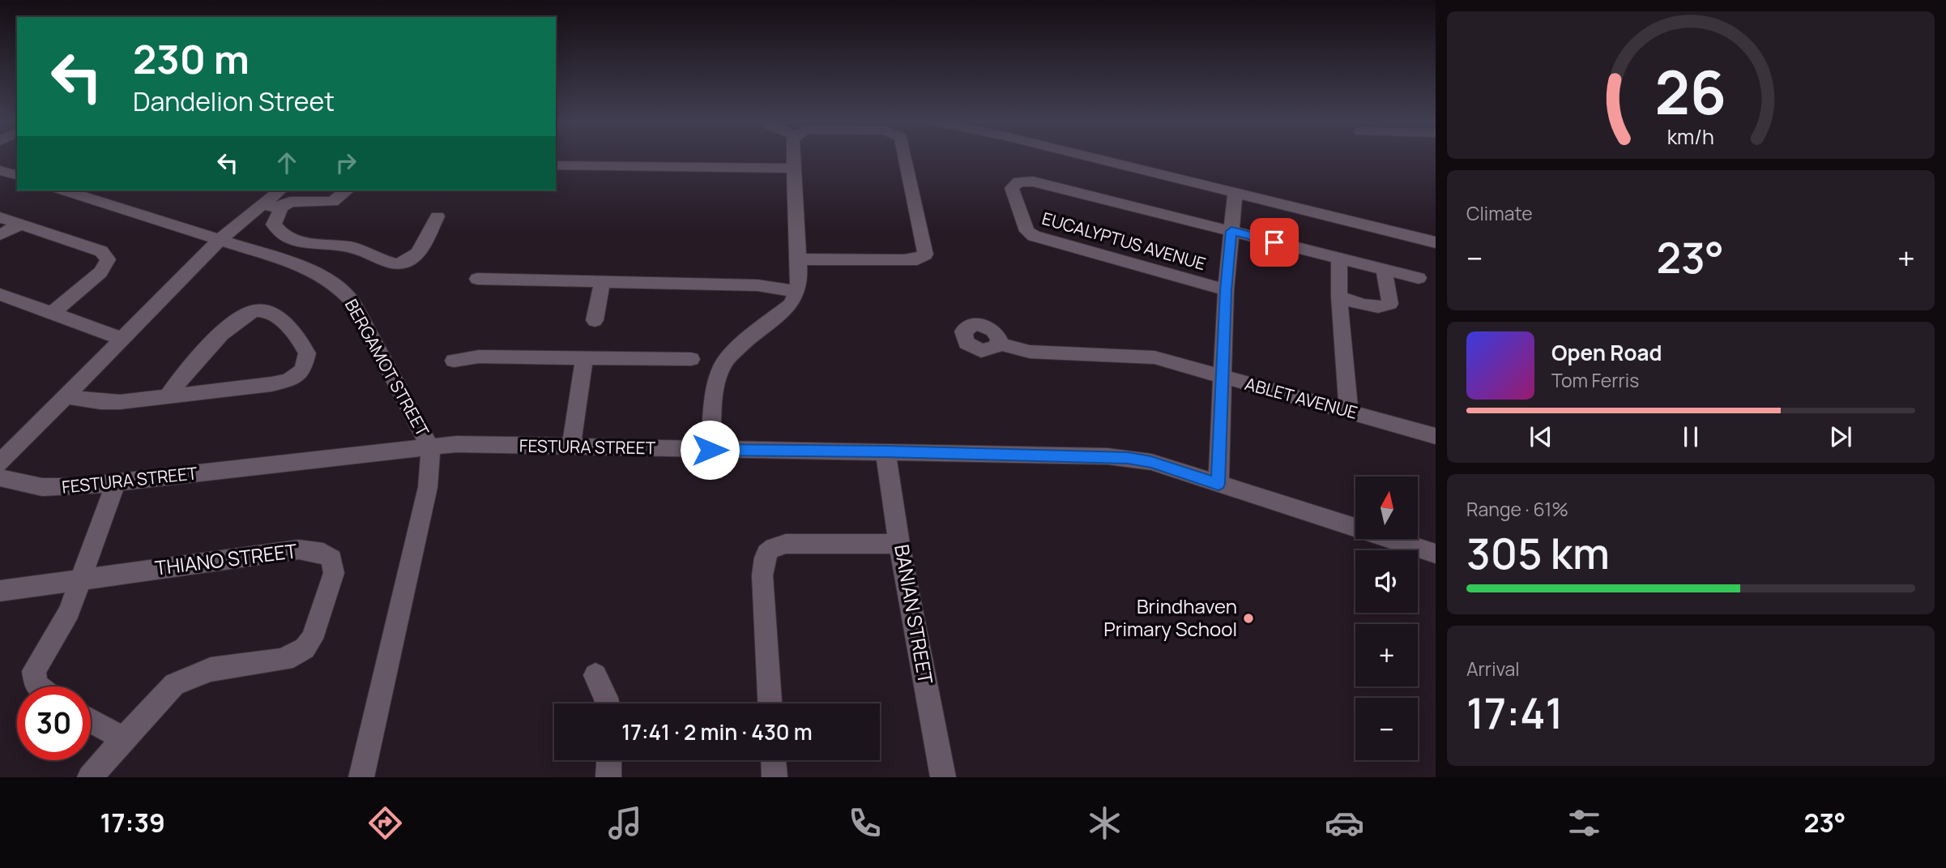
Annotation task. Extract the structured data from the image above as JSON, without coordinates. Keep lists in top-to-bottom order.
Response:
{
  "streets": {
    "street": [
      "EUCALYPTUS AVENUE",
      "BERGAMOT STREET",
      "ABLET AVENUE",
      "FESTURA STREET",
      "THIANO STREET",
      "BANIAN STREET"
    ]
  },
  "crossings": [
    ["BERGAMOT STREET", "FESTURA STREET"],
    ["FESTURA STREET", "BANIAN STREET"]
  ],
  "places": ["Brindhaven Primary School"],
  "north": "top",
  "page": {
    "turn": ["230 m", "Dandelion Street"],
    "tile": [
      "Climate",
      ["Range · 61%", "305 km"],
      ["Arrival", "17:41"]
    ],
    "heat": ["−", "23°", "+"],
    "song": ["Open Road", "Tom Ferris"],
    "map_buttons": ["+", "−"],
    "limit": "30",
    "trip": "17:41 · 2 min · 430 m",
    "tabs": ["17:39", "23°"],
    "gauge": ["26", "km/h"]
  }
}
